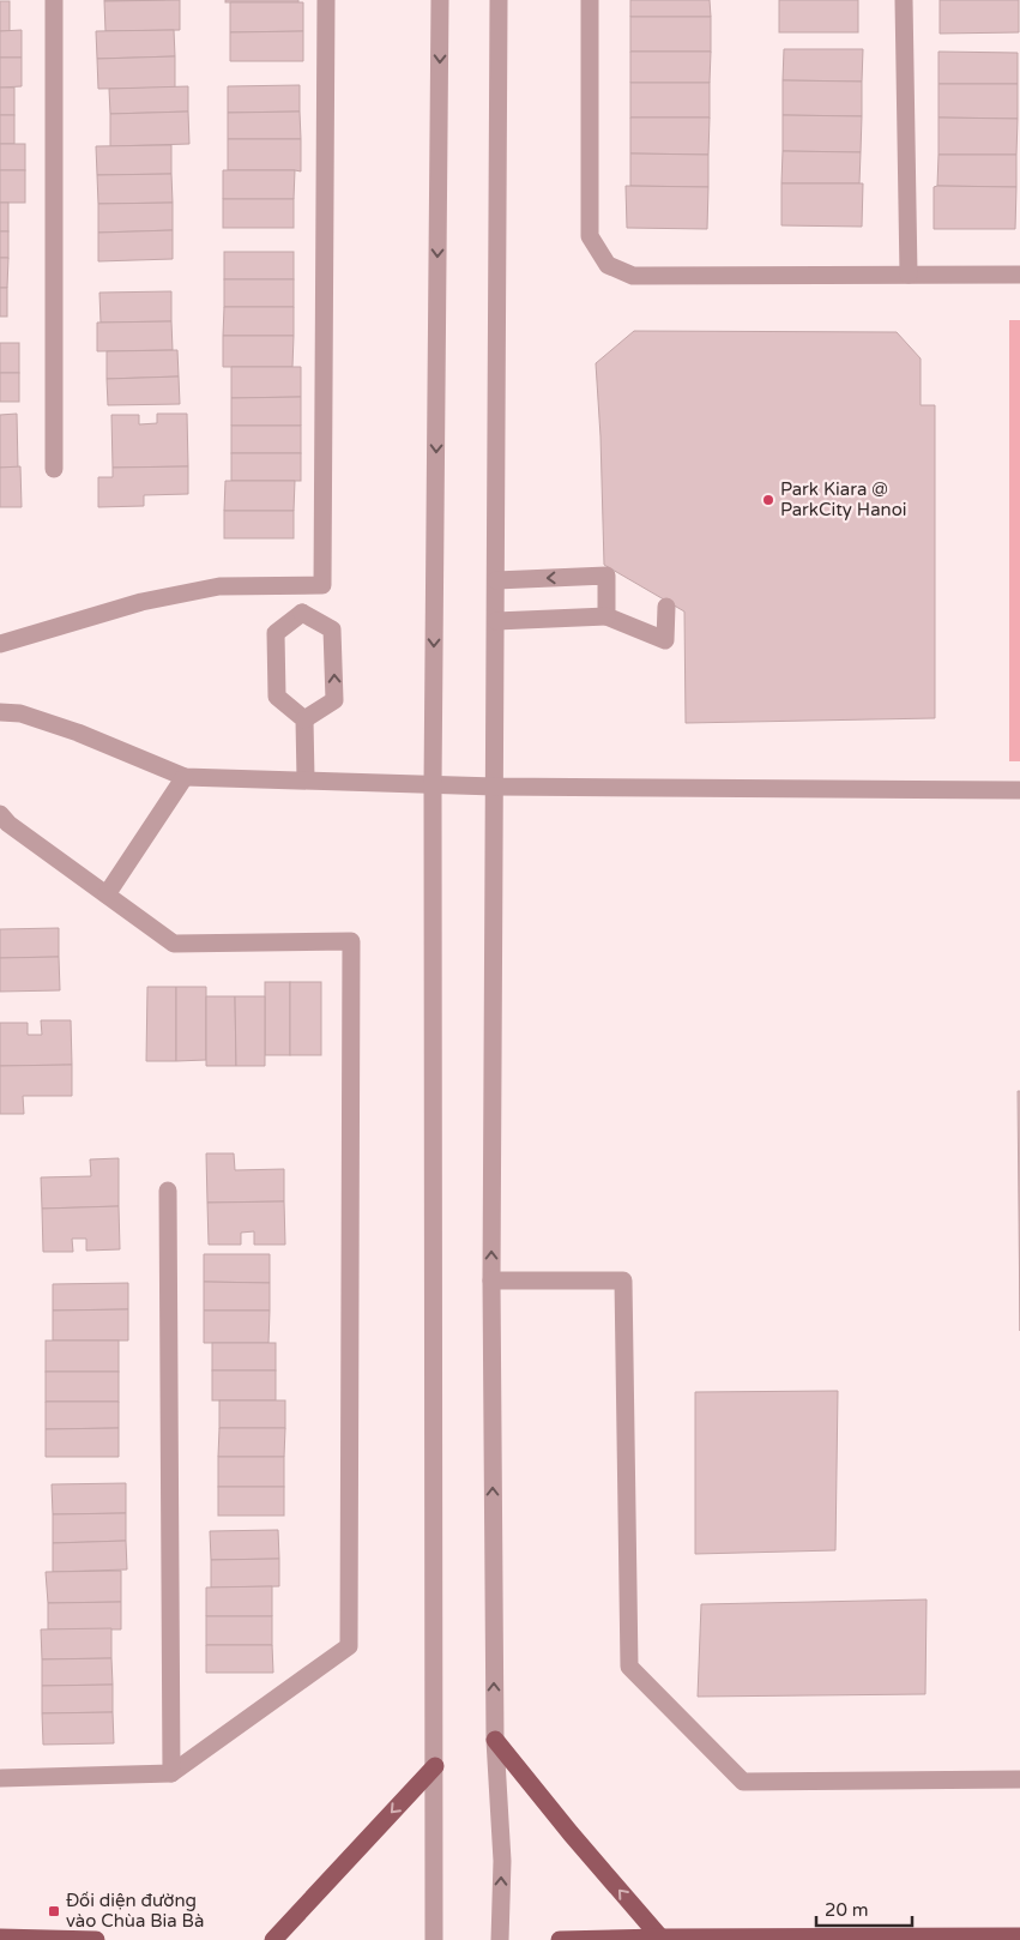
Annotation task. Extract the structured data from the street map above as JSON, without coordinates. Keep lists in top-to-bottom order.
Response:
{
  "places": {
    "other": ["Park Kiara @ ParkCity Hanoi"],
    "transit": ["Đối diện đường vào Chùa Bia Bà"]
  },
  "scale_bar": "20 m"
}
